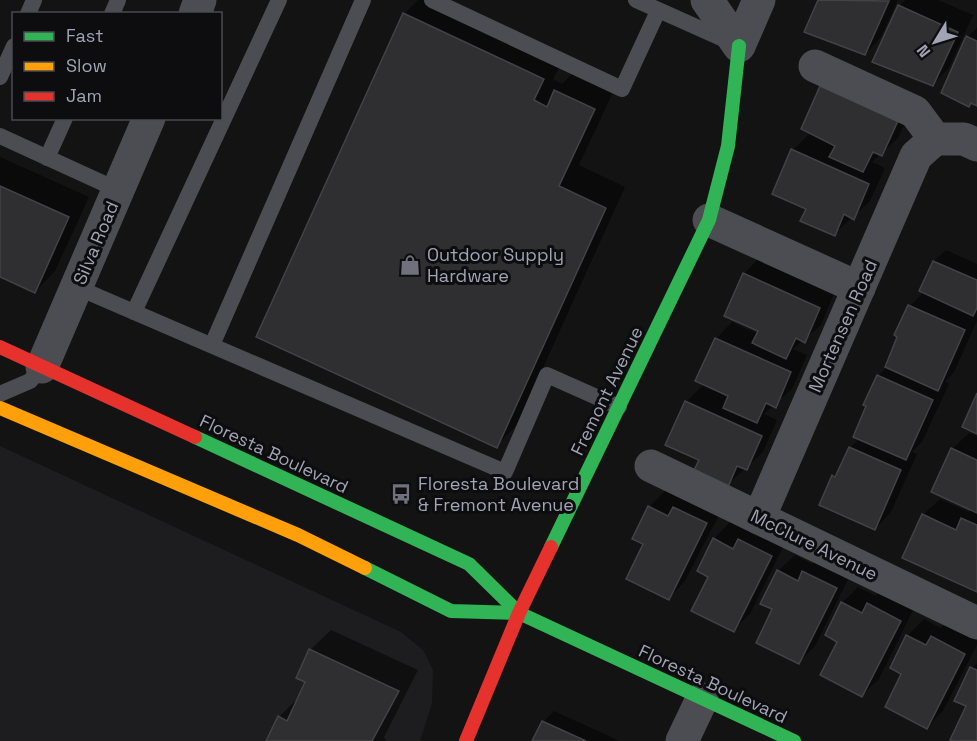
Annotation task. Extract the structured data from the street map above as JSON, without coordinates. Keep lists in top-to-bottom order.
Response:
{
  "streets": {
    "street": [
      "Silva Road",
      "Mortensen Road",
      "Fremont Avenue",
      "Floresta Boulevard",
      "McClure Avenue"
    ]
  },
  "crossings": [
    ["Silva Road", "Floresta Boulevard"],
    ["Mortensen Road", "McClure Avenue"],
    ["Fremont Avenue", "Floresta Boulevard"]
  ],
  "places": {
    "shop": ["Outdoor Supply Hardware"],
    "bus stop": ["Floresta Boulevard & Fremont Avenue"]
  },
  "legend": ["Fast", "Slow", "Jam"],
  "north": "bottom left"
}
